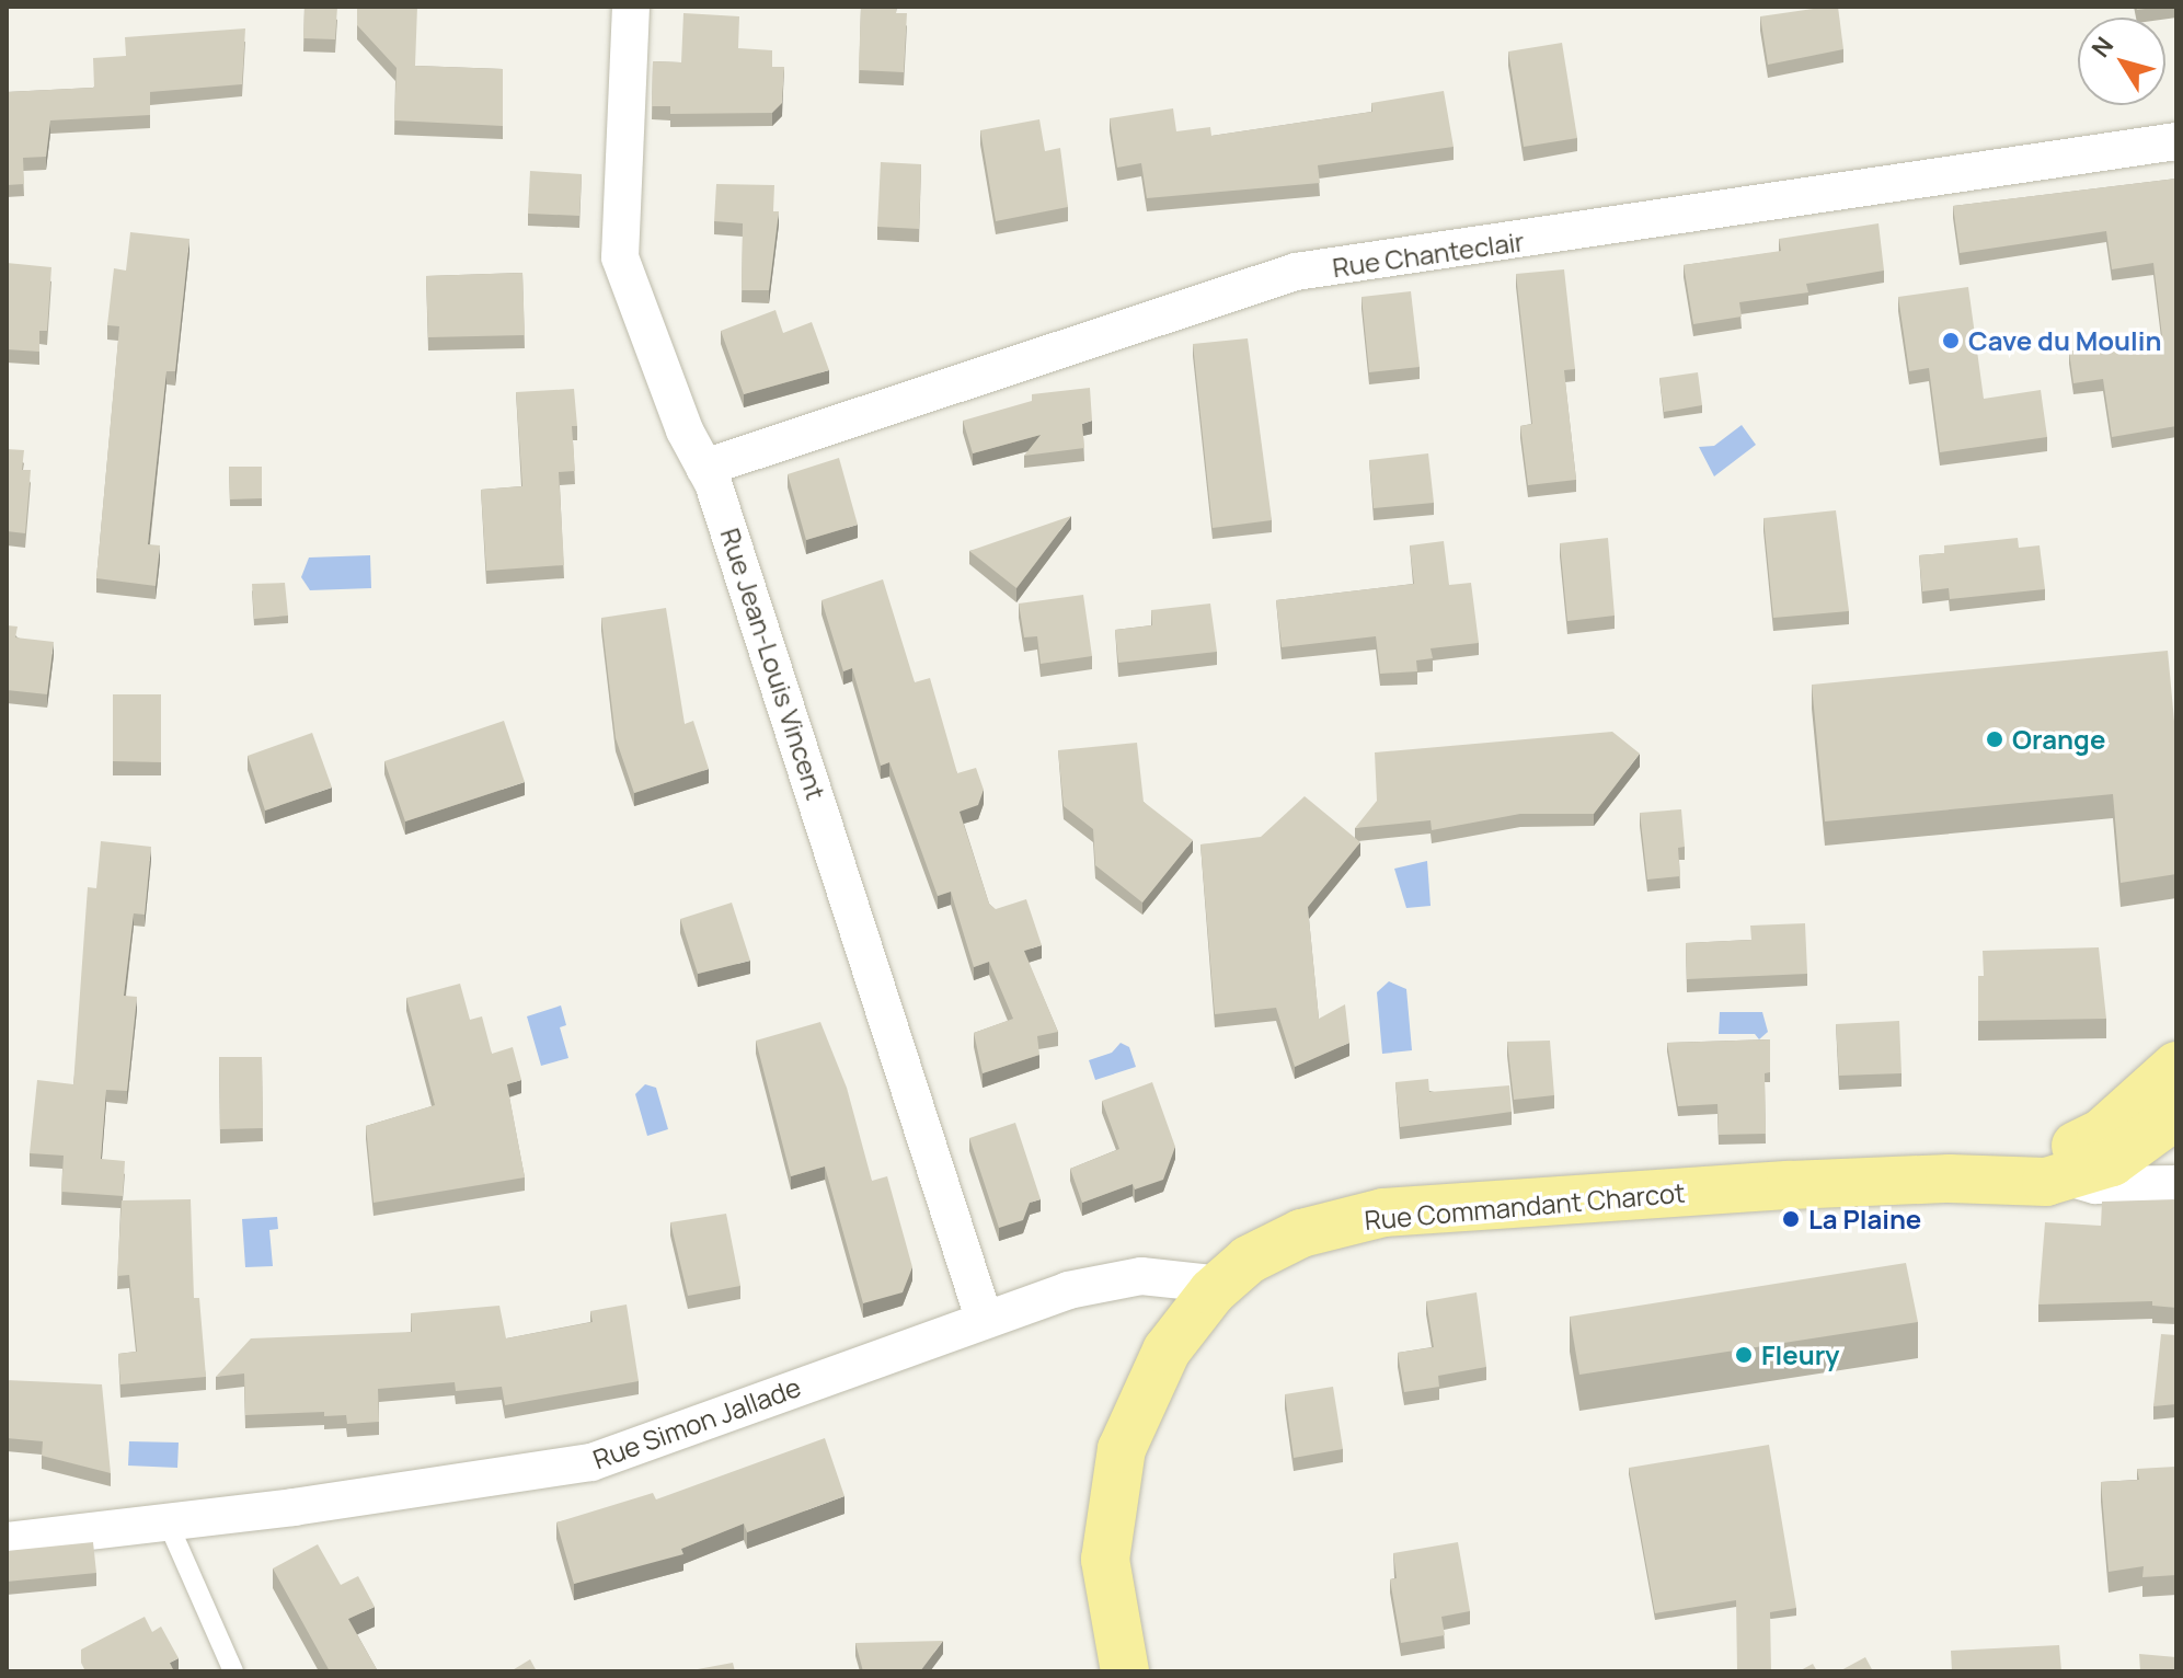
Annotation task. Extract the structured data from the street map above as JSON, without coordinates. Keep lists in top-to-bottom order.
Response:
{
  "streets": {
    "main road": ["Rue Commandant Charcot"],
    "street": ["Rue Chanteclair", "Rue Jean-Louis Vincent", "Rue Simon Jallade"]
  },
  "crossings": [
    ["Rue Chanteclair", "Rue Jean-Louis Vincent"],
    ["Rue Jean-Louis Vincent", "Rue Simon Jallade"],
    ["Rue Commandant Charcot", "Rue Simon Jallade"]
  ],
  "places": [
    "Cave du Moulin",
    "Orange",
    "La Plaine",
    "Fleury"
  ],
  "north": "top left"
}
